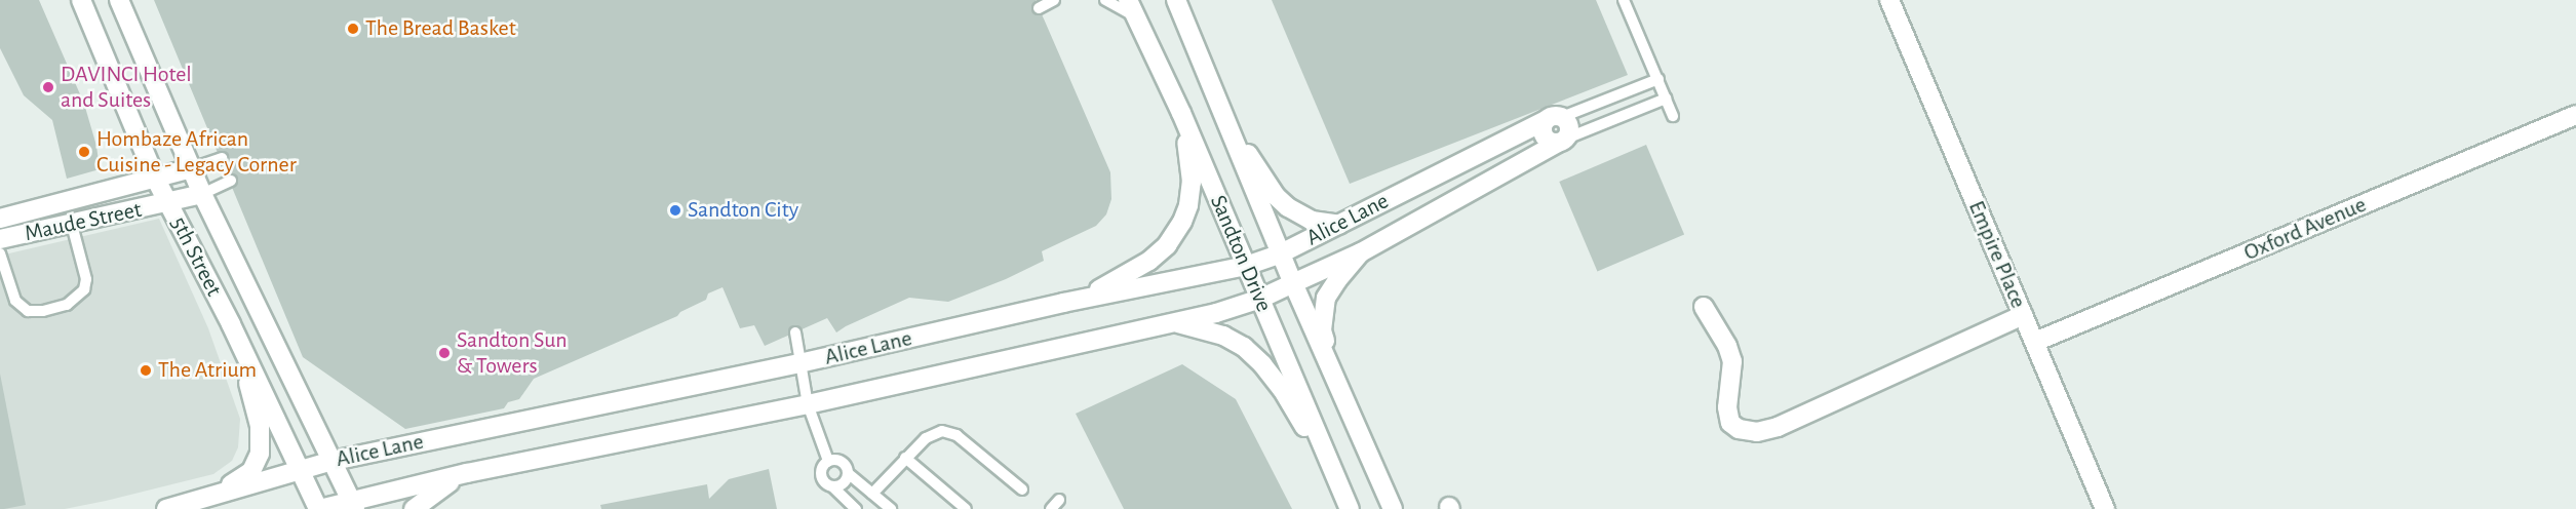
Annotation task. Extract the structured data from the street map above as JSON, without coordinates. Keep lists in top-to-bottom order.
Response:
{
  "streets": {
    "street": [
      "Alice Lane",
      "Maude Street",
      "Oxford Avenue",
      "Sandton Drive",
      "Empire Place",
      "5th Street"
    ]
  },
  "crossings": [
    ["Alice Lane", "Sandton Drive"],
    ["Alice Lane", "5th Street"],
    ["Maude Street", "5th Street"],
    ["Oxford Avenue", "Empire Place"]
  ],
  "places": [
    "The Bread Basket",
    "DAVINCI Hotel and Suites",
    "Hombaze African Cuisine - Legacy Corner",
    "Sandton City",
    "Sandton Sun & Towers",
    "The Atrium"
  ]
}
